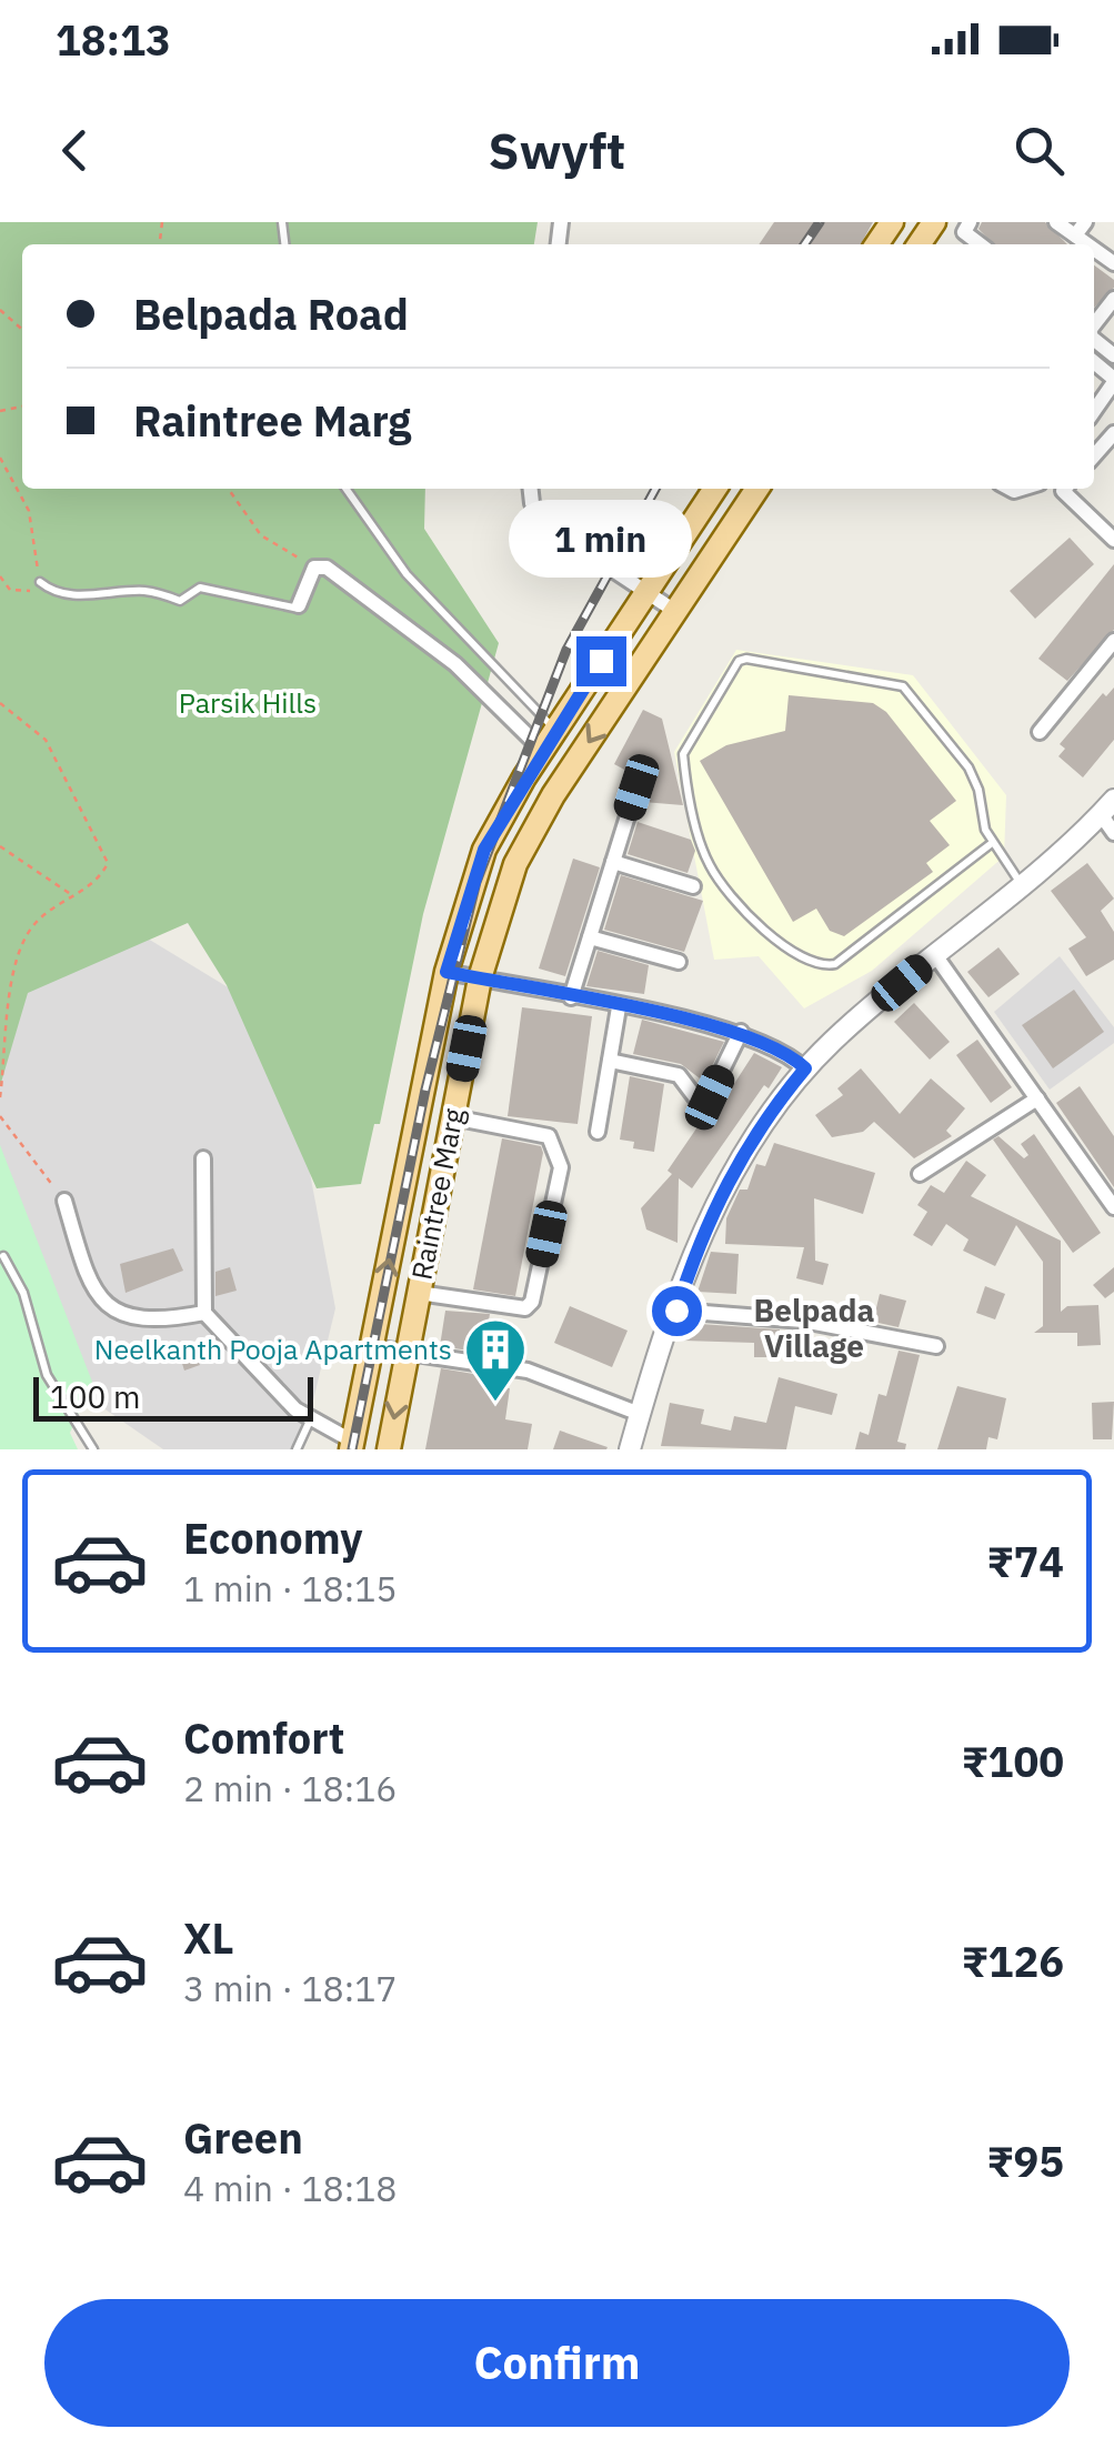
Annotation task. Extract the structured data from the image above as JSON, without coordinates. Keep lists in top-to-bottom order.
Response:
{
  "streets": {
    "main road": ["Raintree Marg"]
  },
  "districts": ["Belpada Village"],
  "parks": ["Parsik Hills"],
  "places": {
    "building": ["Neelkanth Pooja Apartments"]
  },
  "scale_bar": "100 m",
  "page": {
    "status": "18:13",
    "header": "Swyft",
    "banner": ["Belpada Road", "Raintree Marg"],
    "bubble": "1 min",
    "scale": "100 m",
    "list": [
      {
        "name": "Economy",
        "note": "1 min · 18:15",
        "value": "₹74"
      },
      {
        "name": "Comfort",
        "note": "2 min · 18:16",
        "value": "₹100"
      },
      {
        "name": "XL",
        "note": "3 min · 18:17",
        "value": "₹126"
      },
      {
        "name": "Green",
        "note": "4 min · 18:18",
        "value": "₹95"
      }
    ],
    "buttons": "Confirm"
  }
}
